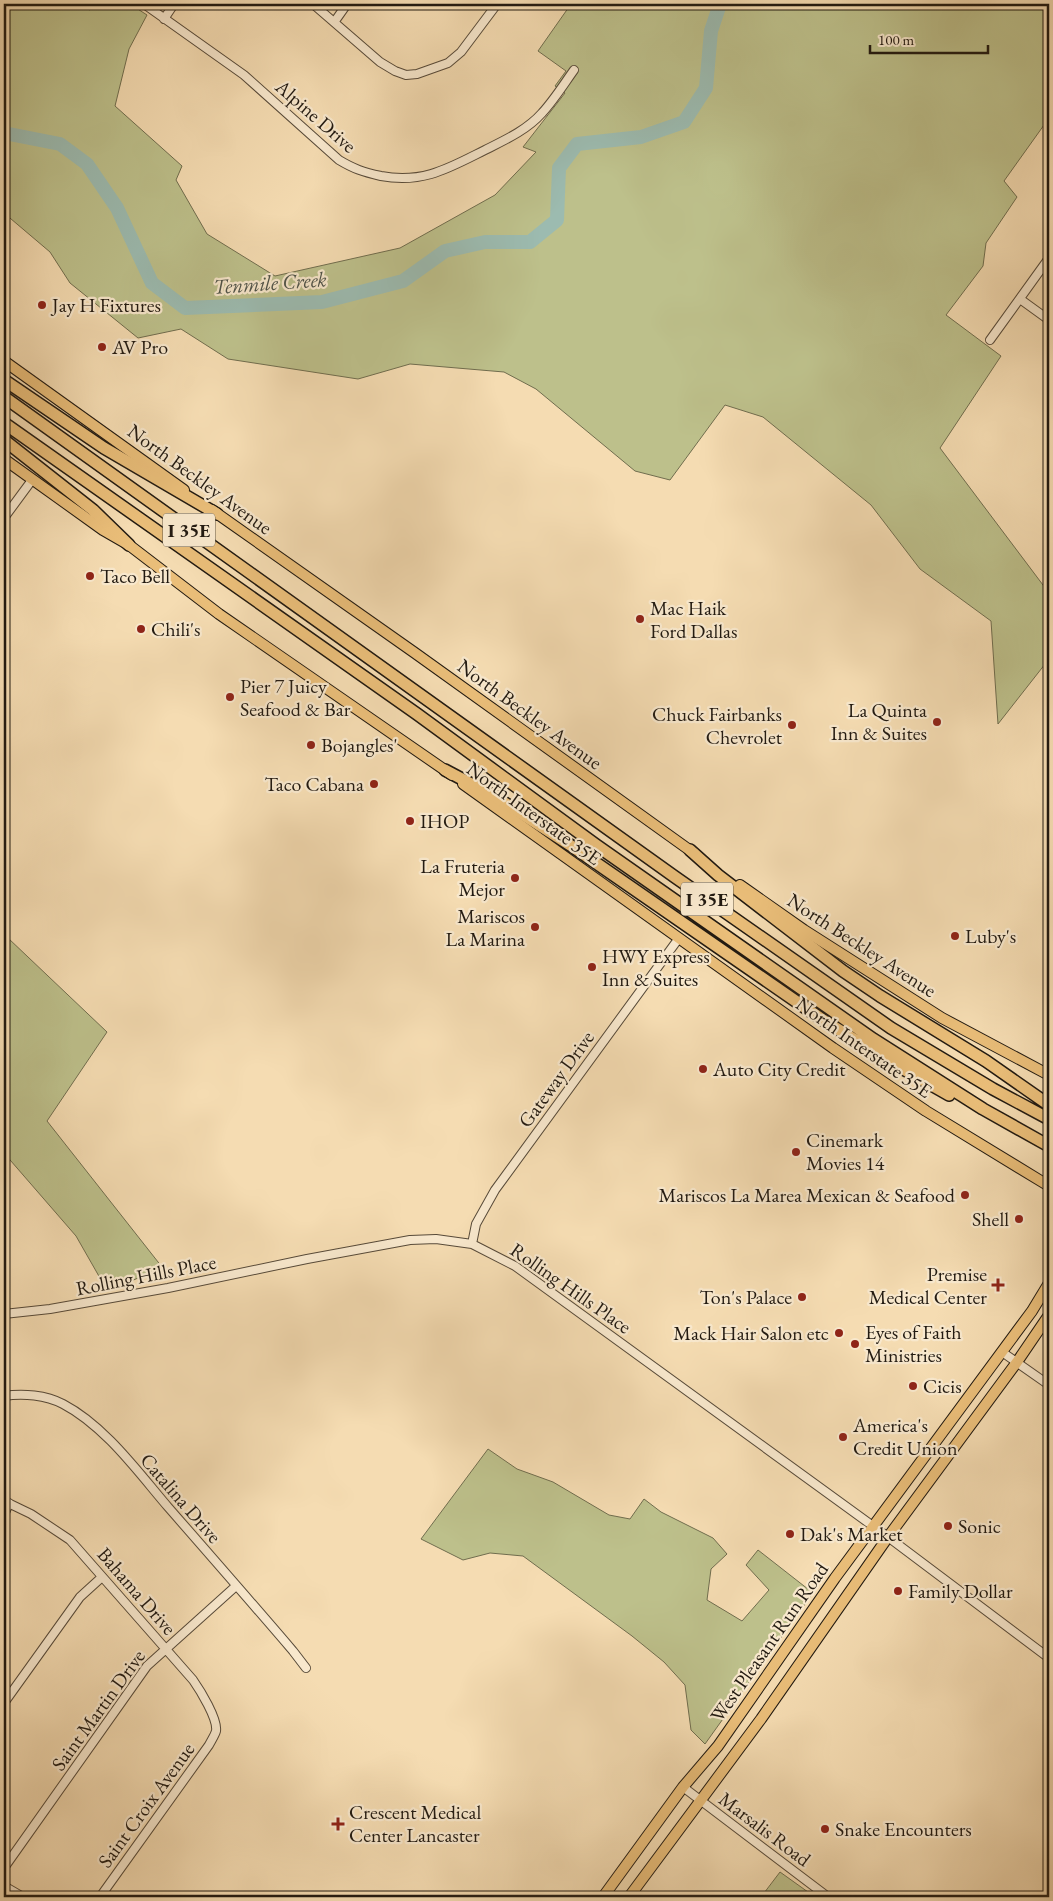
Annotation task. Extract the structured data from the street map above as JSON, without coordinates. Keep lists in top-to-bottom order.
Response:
{
  "streets": {
    "highway": ["I 35E"],
    "main road": ["North Beckley Avenue", "North Interstate 35E", "West Pleasant Run Road"],
    "street": [
      "Alpine Drive",
      "Gateway Drive",
      "Rolling Hills Place",
      "Catalina Drive",
      "Bahama Drive",
      "Saint Martin Drive",
      "Saint Croix Avenue",
      "Marsalis Road"
    ]
  },
  "crossings": [
    ["North Interstate 35E", "Gateway Drive"],
    ["Gateway Drive", "Rolling Hills Place"],
    ["Rolling Hills Place", "West Pleasant Run Road"],
    ["Catalina Drive", "Saint Martin Drive"],
    ["Bahama Drive", "Saint Martin Drive"],
    ["Bahama Drive", "Saint Croix Avenue"],
    ["West Pleasant Run Road", "Marsalis Road"]
  ],
  "water": ["Tenmile Creek"],
  "places": {
    "other": [
      "Jay H Fixtures",
      "AV Pro",
      "Taco Bell",
      "Mac Haik Ford Dallas",
      "Chili's",
      "Pier 7 Juicy Seafood & Bar",
      "La Quinta Inn & Suites",
      "Chuck Fairbanks Chevrolet",
      "Bojangles'",
      "Taco Cabana",
      "IHOP",
      "La Fruteria Mejor",
      "Mariscos La Marina",
      "Luby's",
      "HWY Express Inn & Suites",
      "Auto City Credit",
      "Cinemark Movies 14",
      "Mariscos La Marea Mexican & Seafood",
      "Shell",
      "Ton's Palace",
      "Mack Hair Salon etc",
      "Eyes of Faith Ministries",
      "Cicis",
      "America's Credit Union",
      "Sonic",
      "Dak's Market",
      "Family Dollar",
      "Snake Encounters"
    ],
    "health": ["Premise Medical Center", "Crescent Medical Center Lancaster"]
  },
  "scale_bar": "100 m"
}
